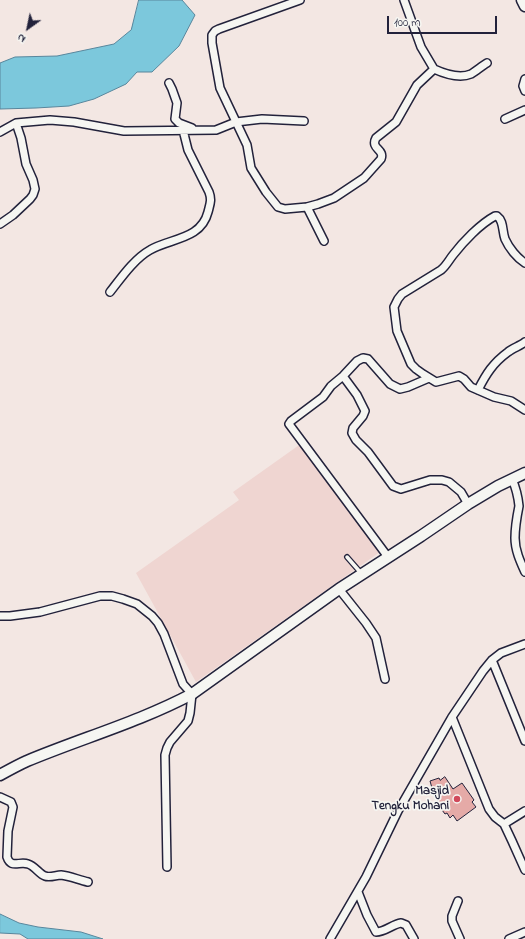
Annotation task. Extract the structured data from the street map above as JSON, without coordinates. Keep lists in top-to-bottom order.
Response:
{
  "places": ["Masjid Tengku Mohani"],
  "scale_bar": "100 m",
  "north": "bottom left"
}
